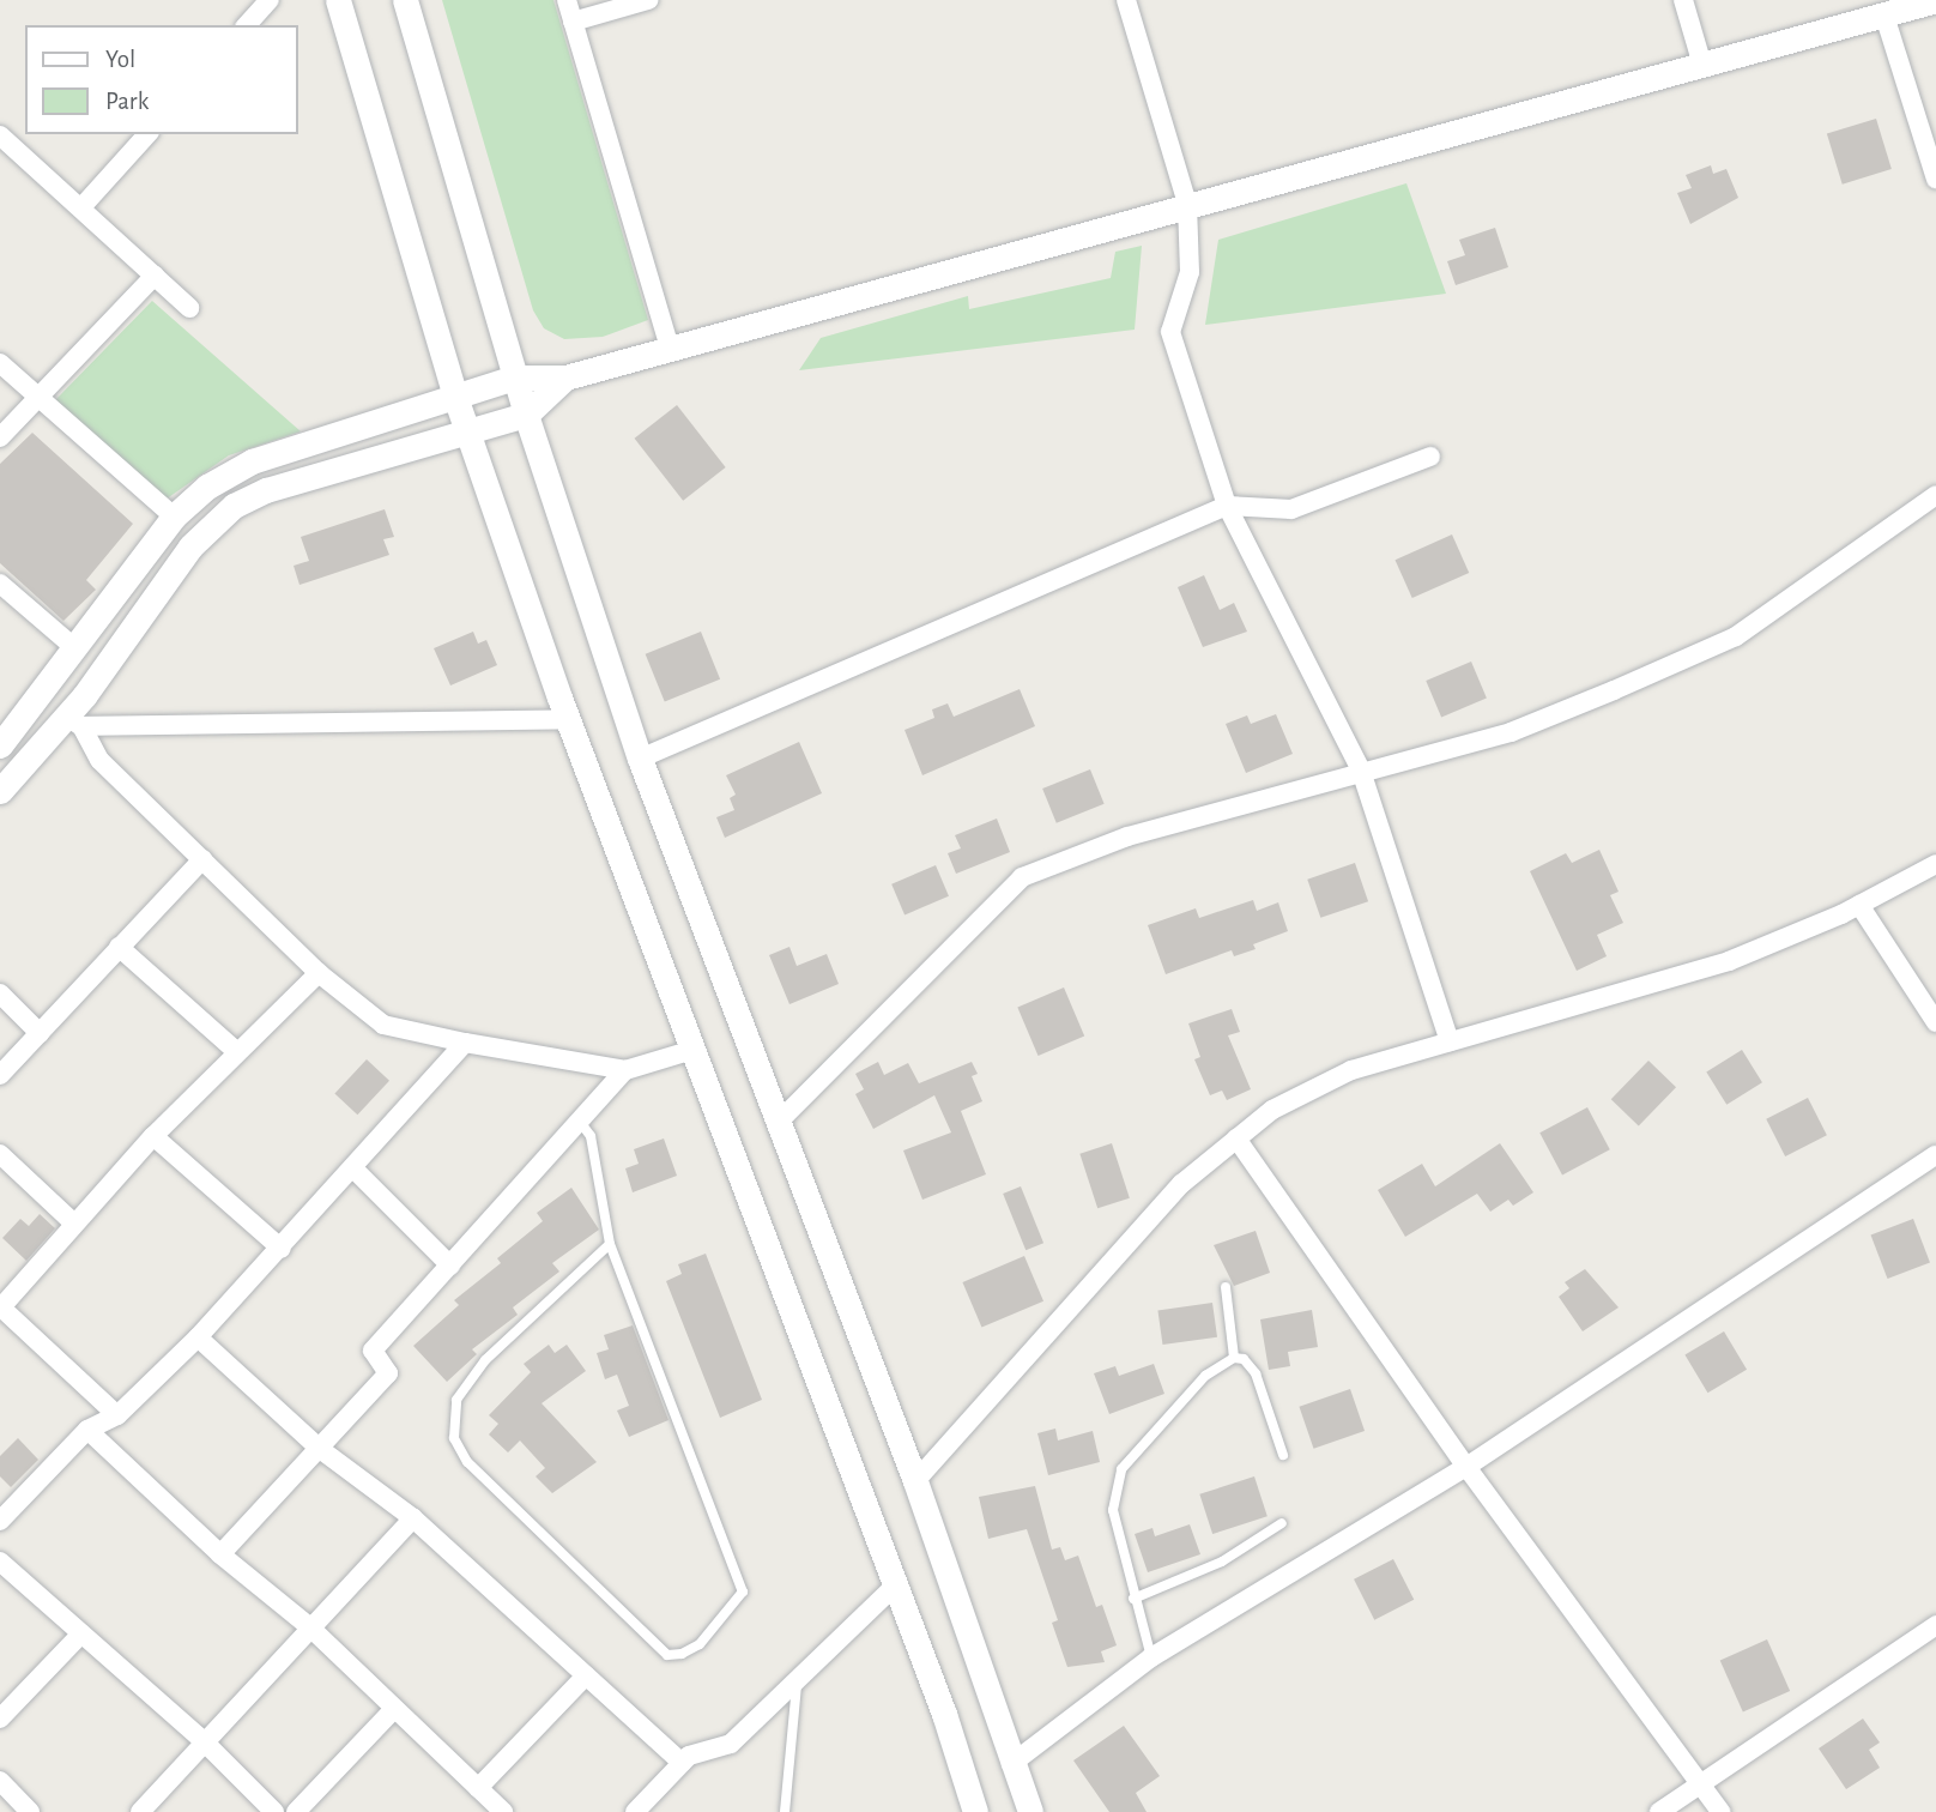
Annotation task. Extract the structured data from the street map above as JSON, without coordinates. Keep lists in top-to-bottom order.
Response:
{
  "legend": ["Yol", "Park"]
}
